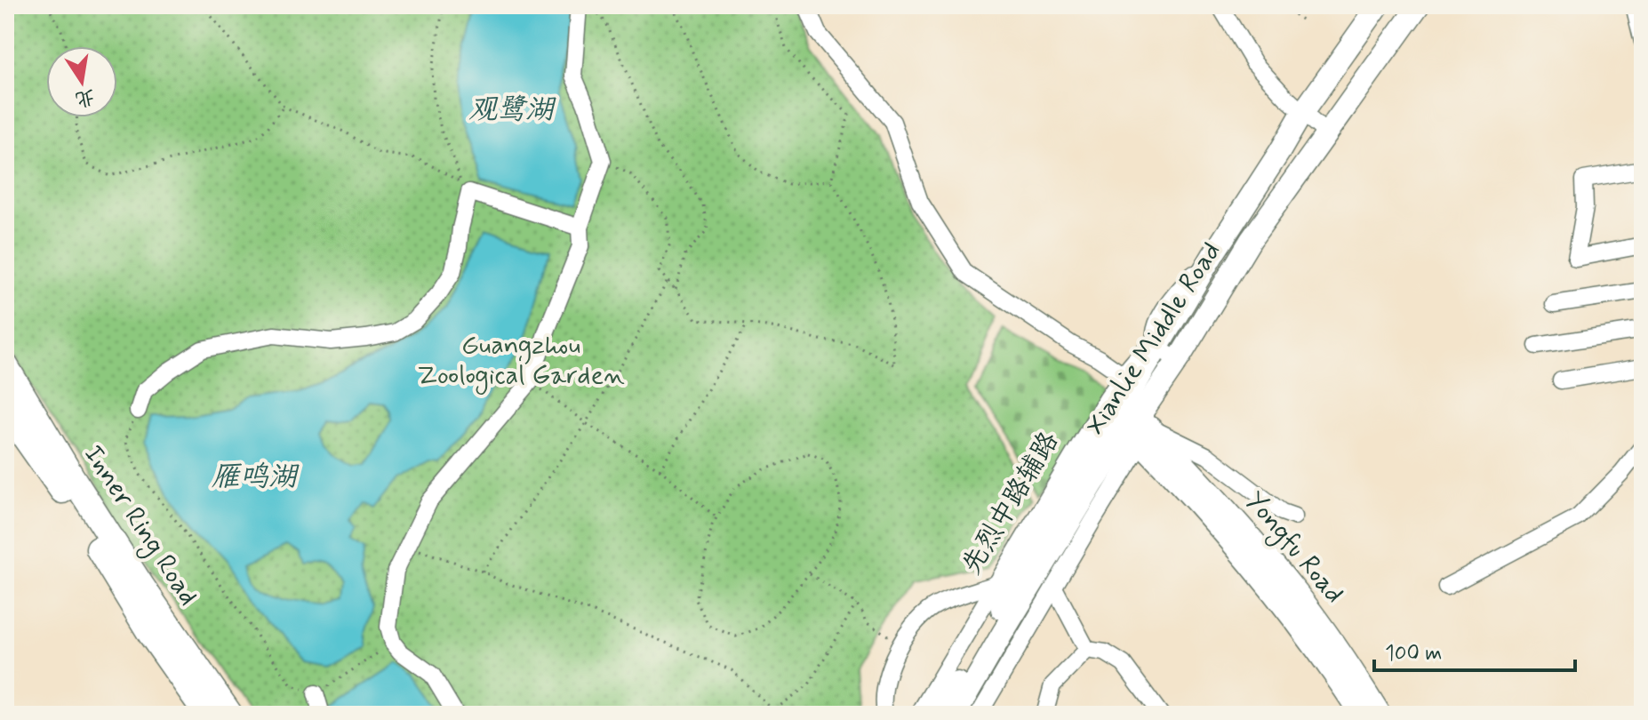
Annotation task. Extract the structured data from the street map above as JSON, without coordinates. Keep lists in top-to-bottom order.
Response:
{
  "streets": {
    "highway": ["Inner Ring Road"],
    "main road": ["Xianlie Middle Road", "Yongfu Road"],
    "street": ["先烈中路辅路"]
  },
  "crossings": [
    ["Xianlie Middle Road", "先烈中路辅路"],
    ["Xianlie Middle Road", "Yongfu Road"]
  ],
  "water": ["观鹭湖", "雁鸣湖"],
  "parks": ["Guangzhou Zoological Garden"],
  "scale_bar": "100 m",
  "north": "bottom"
}
